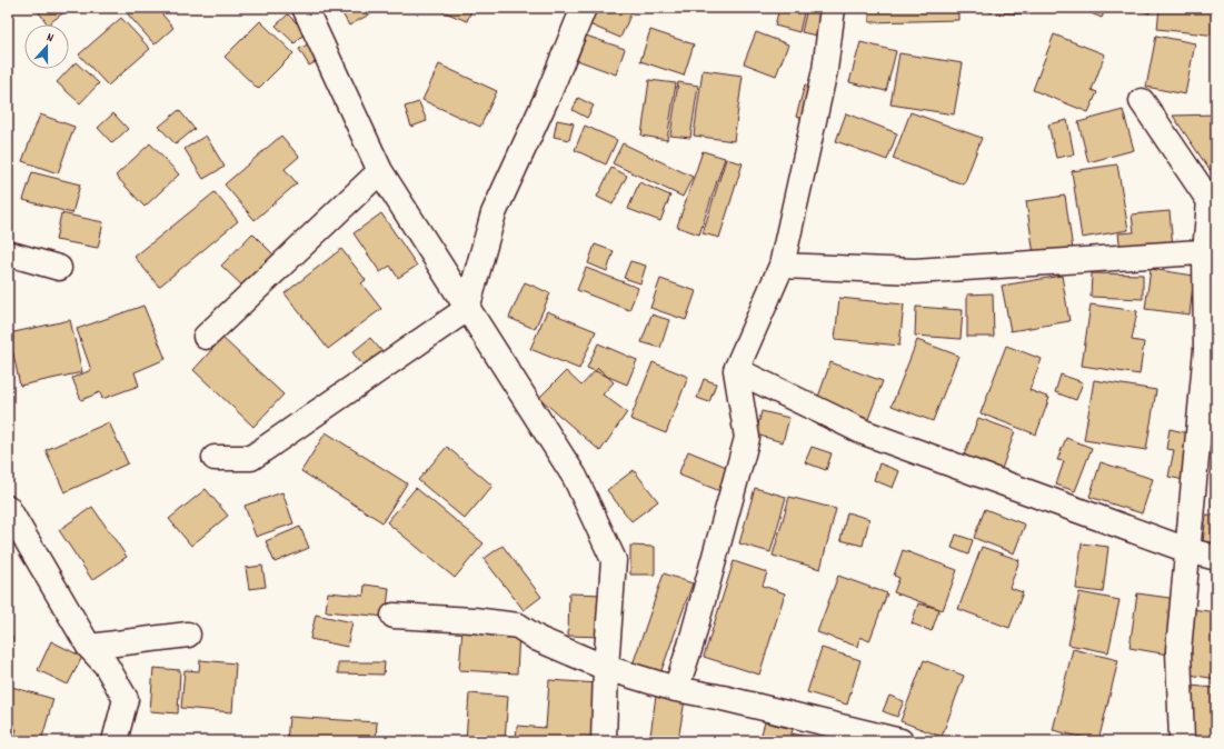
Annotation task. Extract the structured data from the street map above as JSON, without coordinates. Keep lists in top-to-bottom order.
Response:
{
  "north": "top"
}
